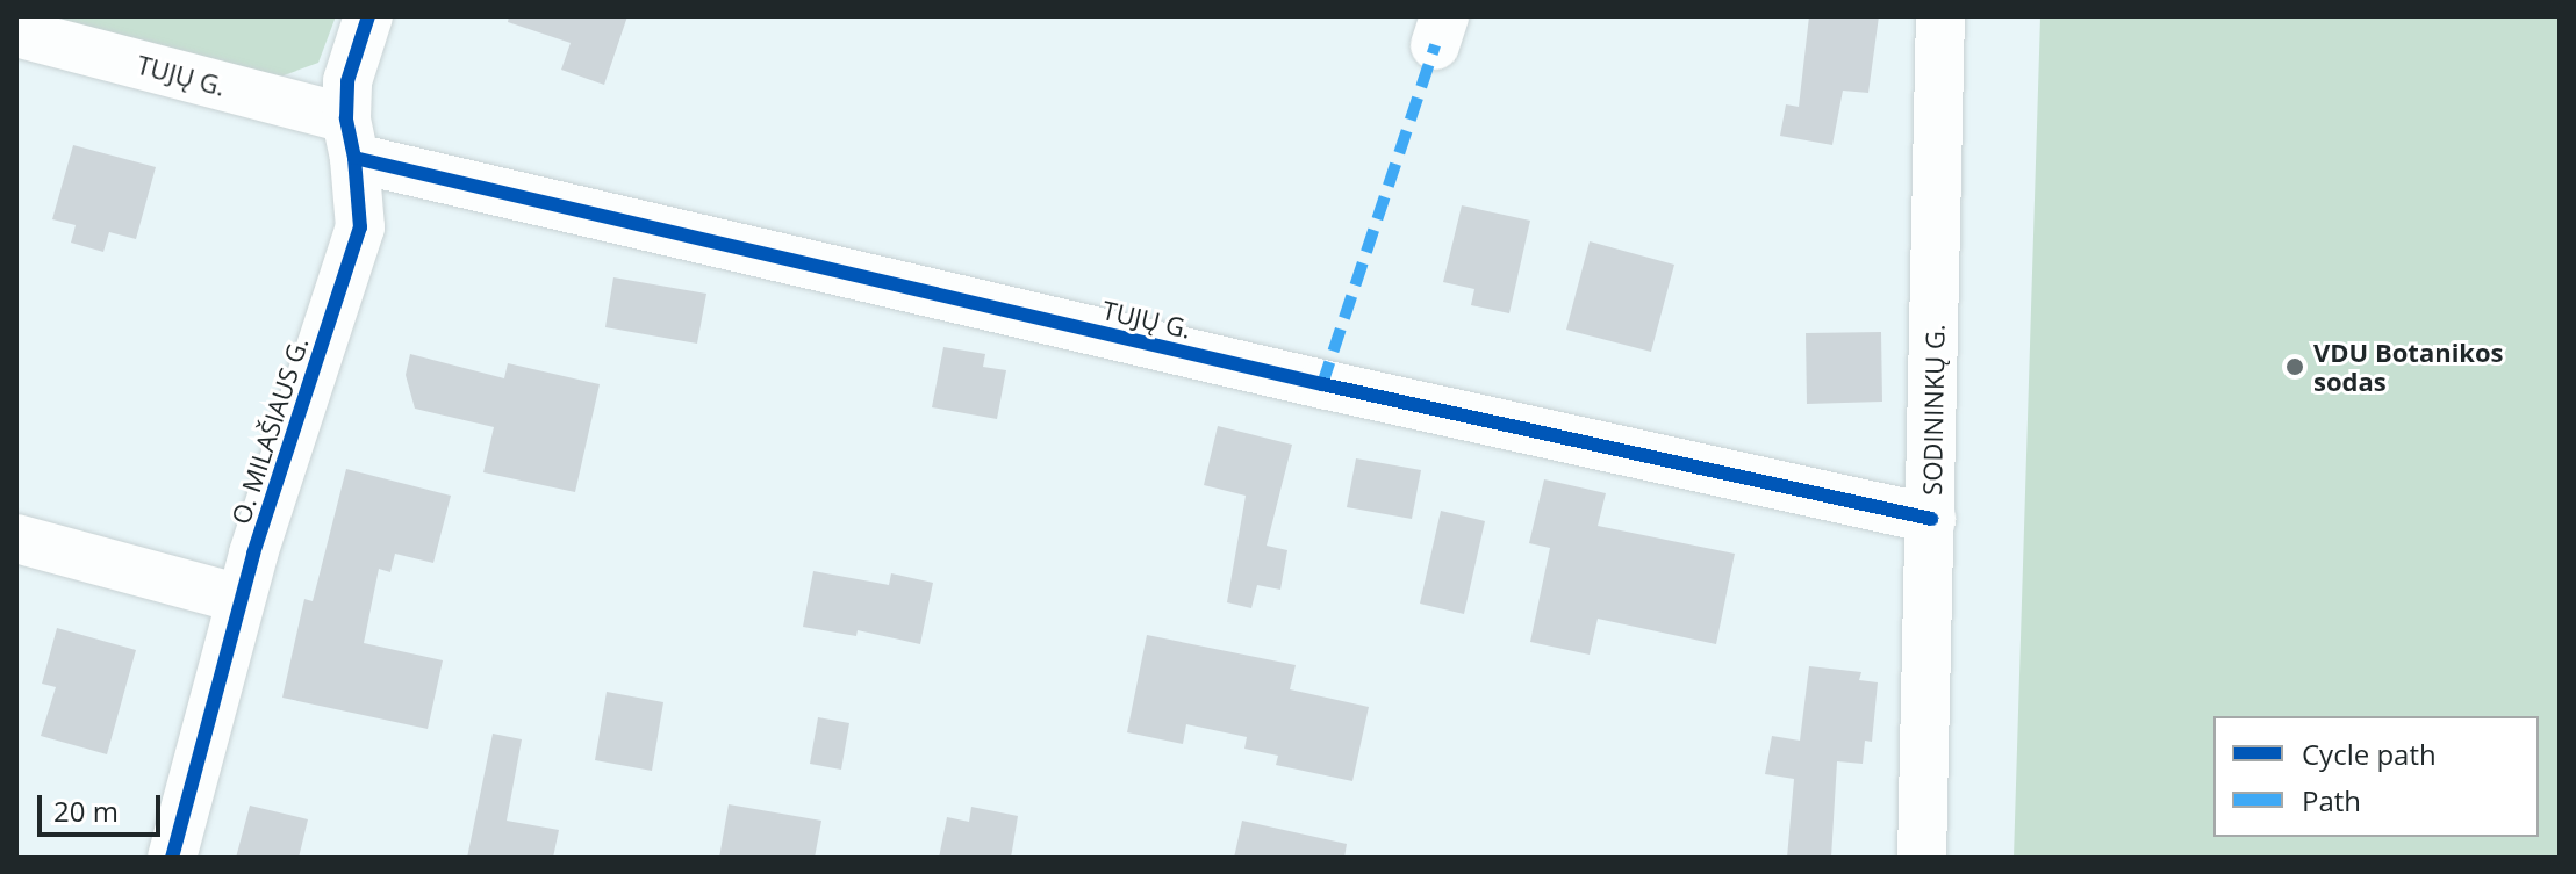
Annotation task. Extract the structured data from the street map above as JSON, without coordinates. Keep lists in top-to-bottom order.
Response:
{
  "streets": {
    "street": ["TUJŲ G.", "SODININKŲ G.", "O. MILAŠIAUS G."]
  },
  "crossings": [
    ["TUJŲ G.", "SODININKŲ G."],
    ["TUJŲ G.", "O. MILAŠIAUS G."]
  ],
  "places": ["VDU Botanikos sodas"],
  "legend": ["Cycle path", "Path"],
  "scale_bar": "20 m"
}
